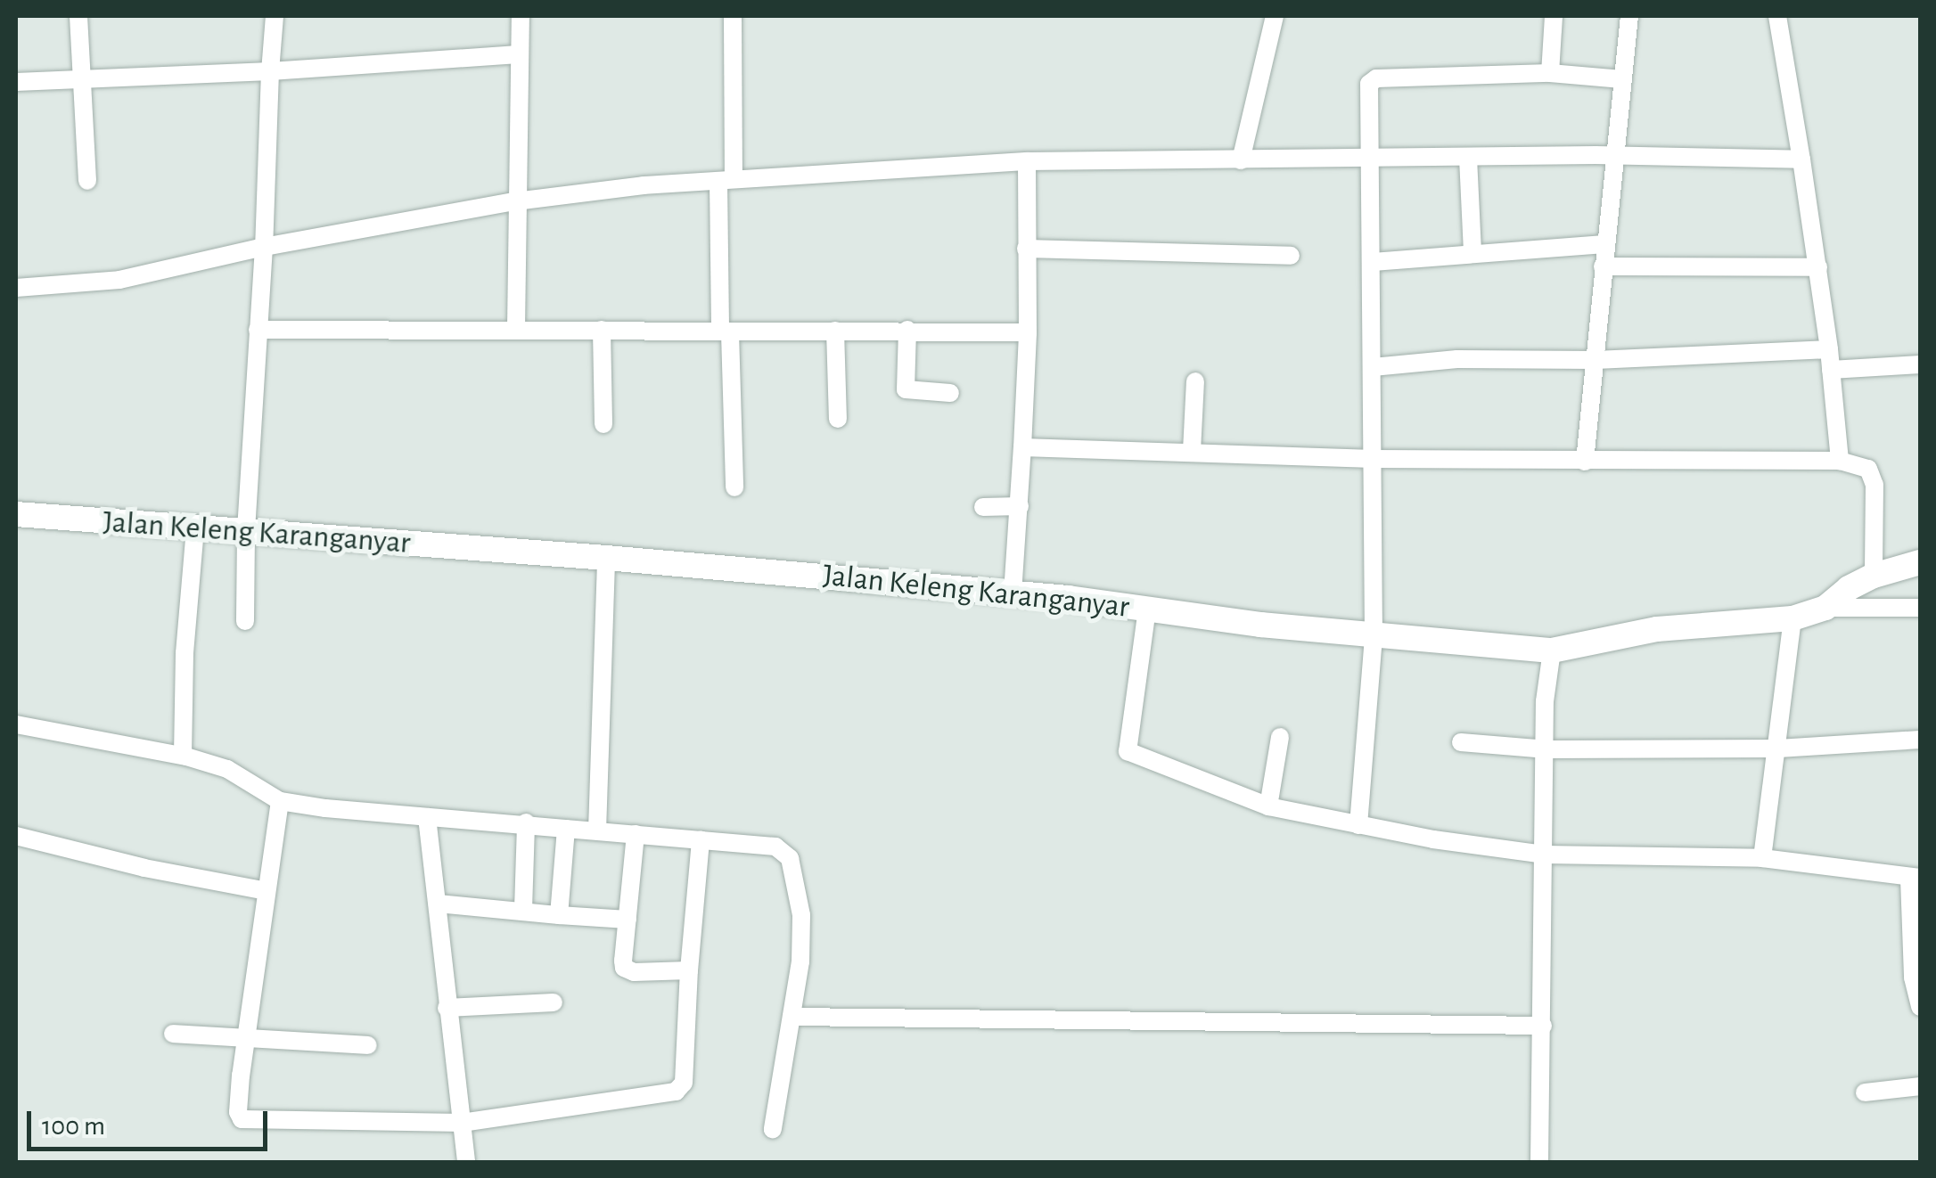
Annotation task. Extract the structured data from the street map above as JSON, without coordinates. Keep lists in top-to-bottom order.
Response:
{
  "streets": {
    "main road": ["Jalan Keleng Karanganyar"]
  },
  "scale_bar": "100 m"
}
